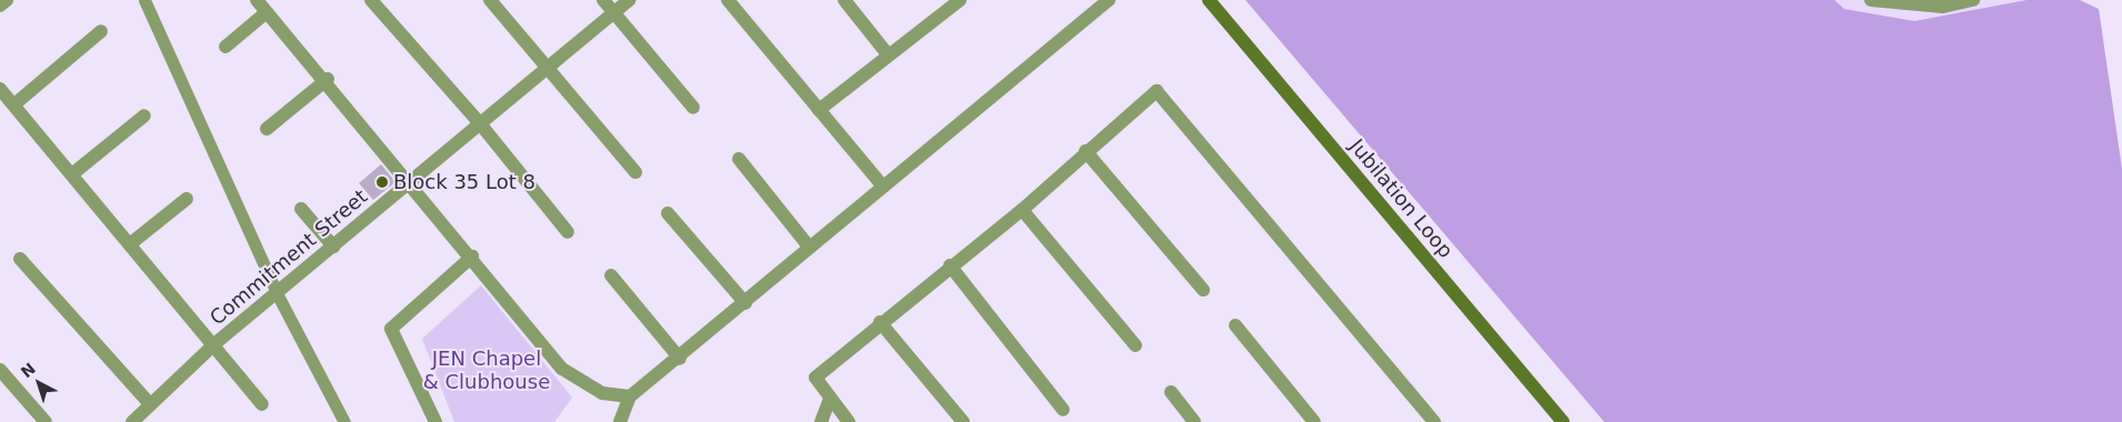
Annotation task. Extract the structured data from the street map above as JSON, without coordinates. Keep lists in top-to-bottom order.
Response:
{
  "streets": {
    "main road": ["Jubilation Loop"],
    "street": ["Commitment Street"]
  },
  "parks": ["JEN Chapel & Clubhouse"],
  "places": ["Block 35 Lot 8"],
  "north": "top left"
}
